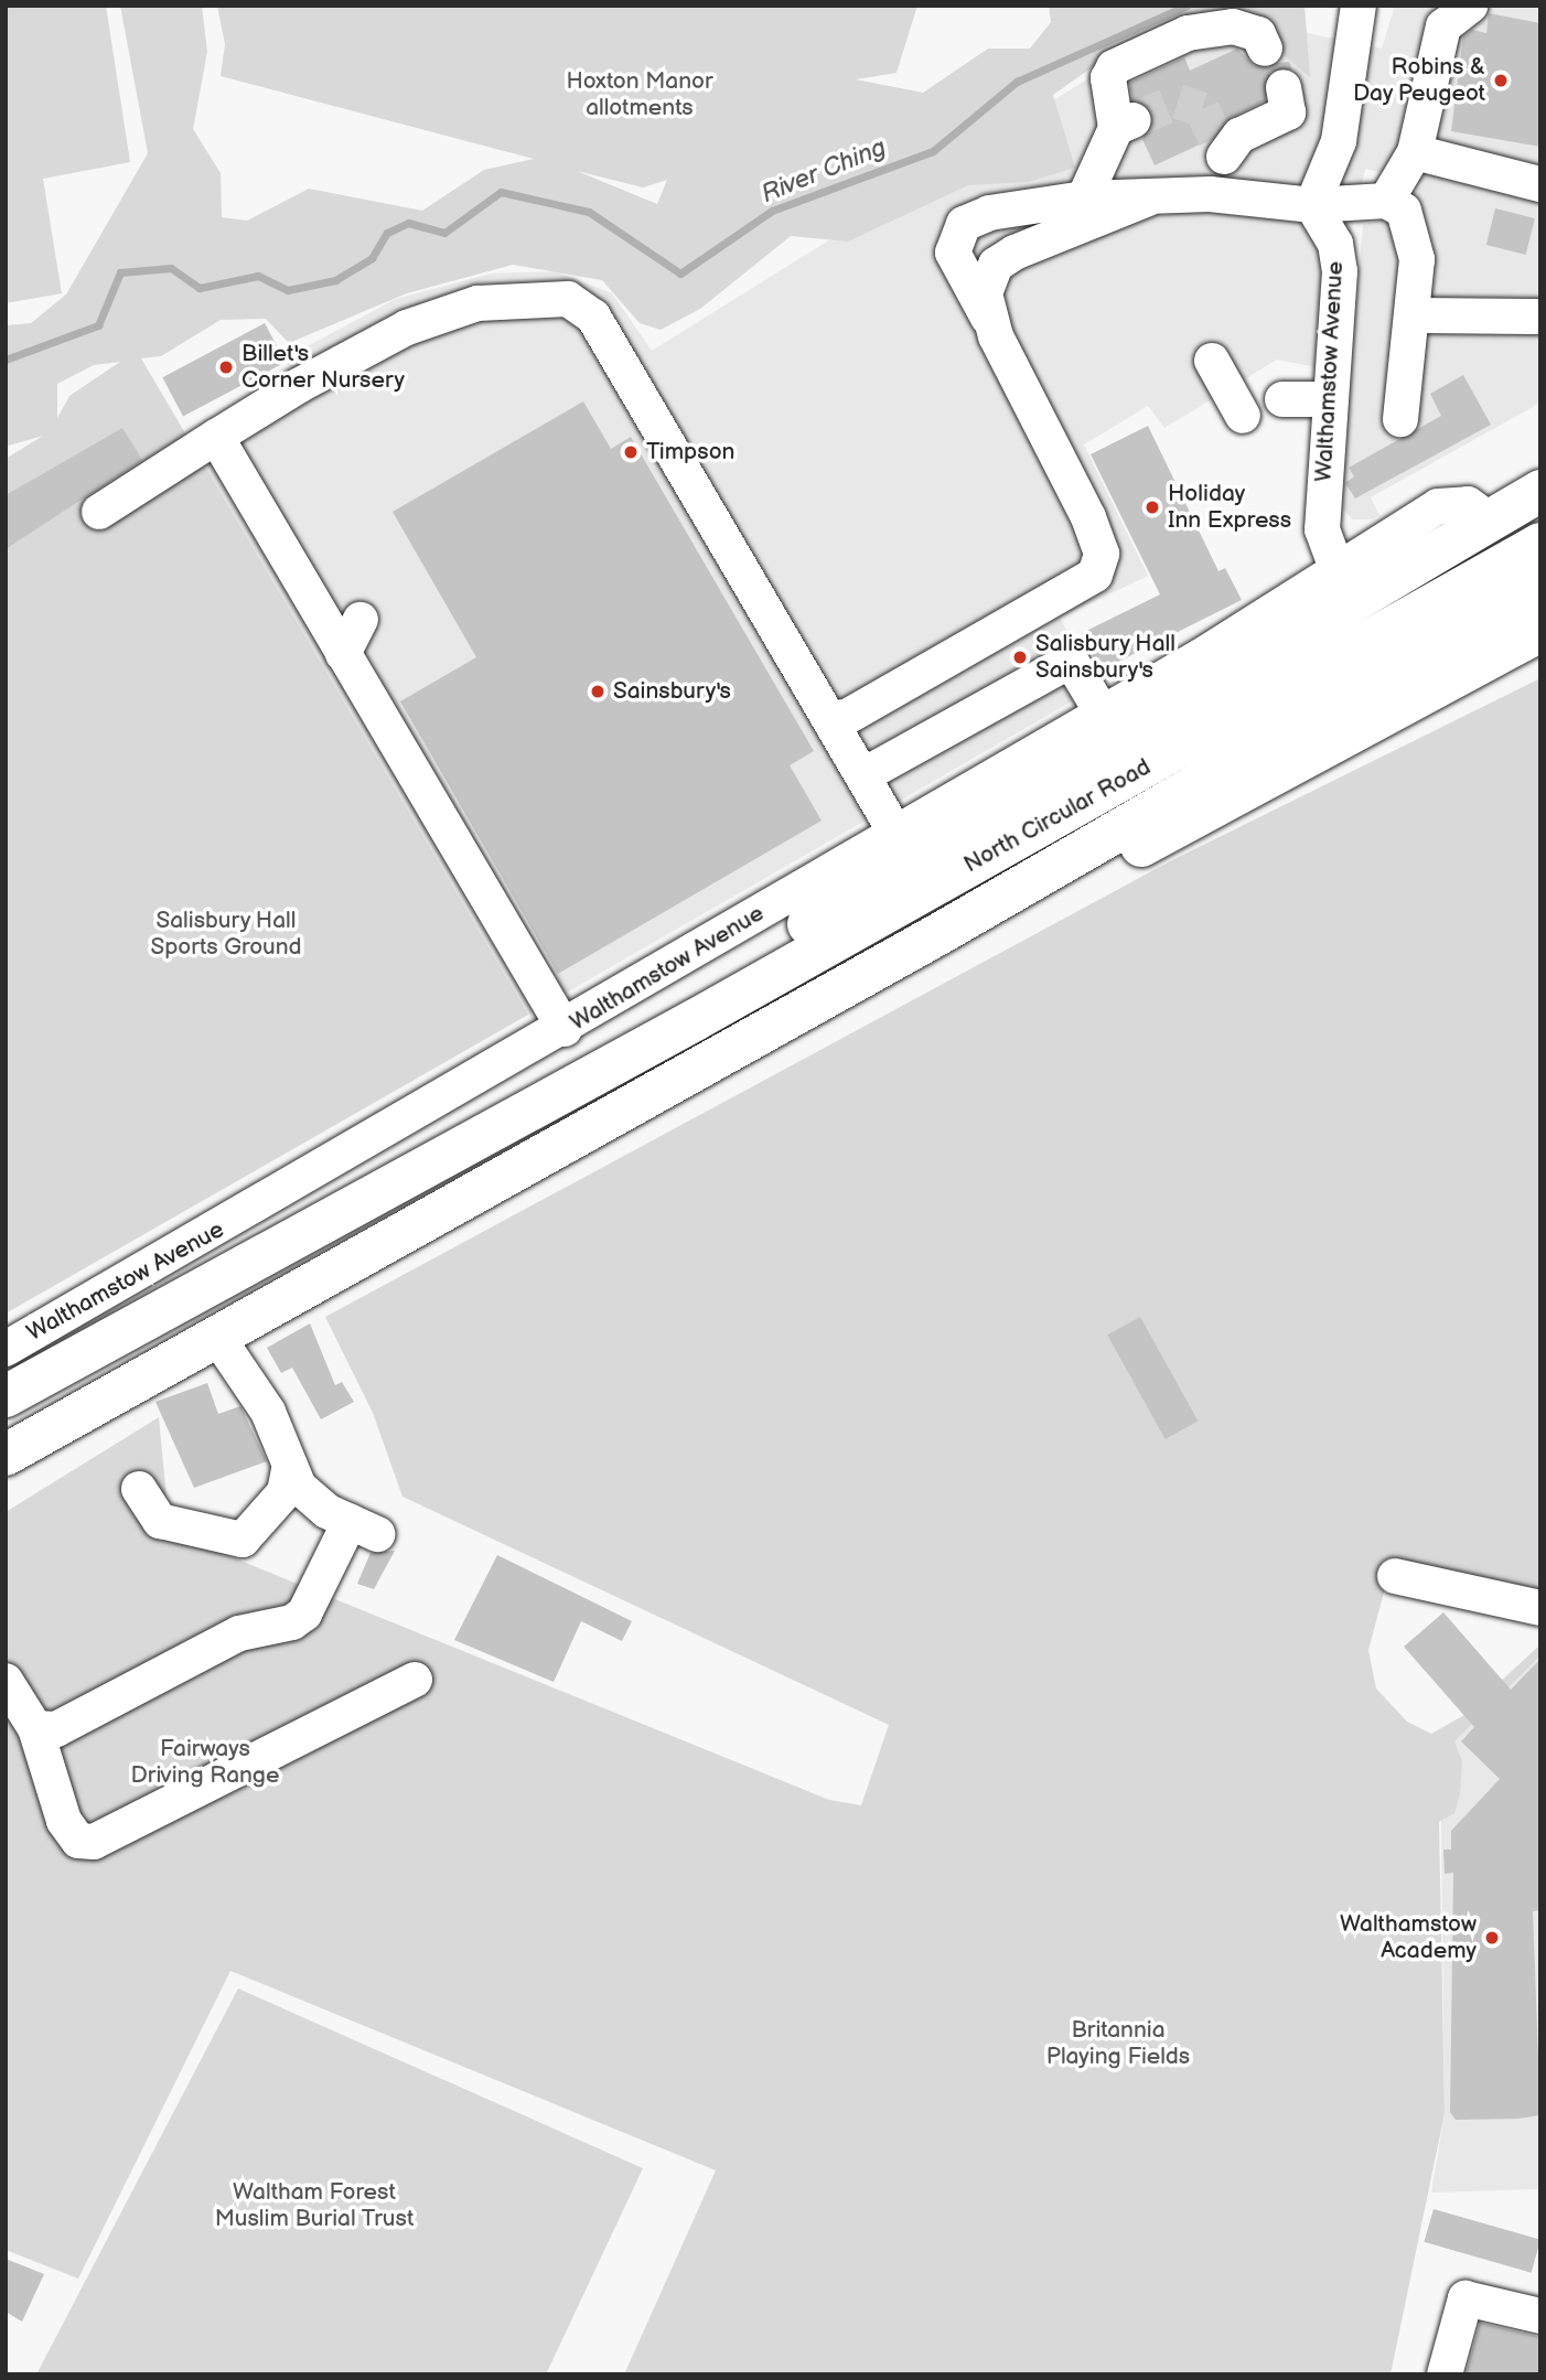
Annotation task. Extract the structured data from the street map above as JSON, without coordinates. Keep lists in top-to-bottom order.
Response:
{
  "streets": {
    "highway": ["Walthamstow Avenue", "North Circular Road"]
  },
  "crossings": [
    ["Walthamstow Avenue", "North Circular Road"]
  ],
  "water": ["River Ching"],
  "parks": [
    "Hoxton Manor allotments",
    "Salisbury Hall Sports Ground",
    "Fairways Driving Range",
    "Britannia Playing Fields",
    "Waltham Forest Muslim Burial Trust"
  ],
  "places": [
    "Robins & Day Peugeot",
    "Billet's Corner Nursery",
    "Timpson",
    "Holiday Inn Express",
    "Salisbury Hall Sainsbury's",
    "Sainsbury's",
    "Walthamstow Academy"
  ]
}
